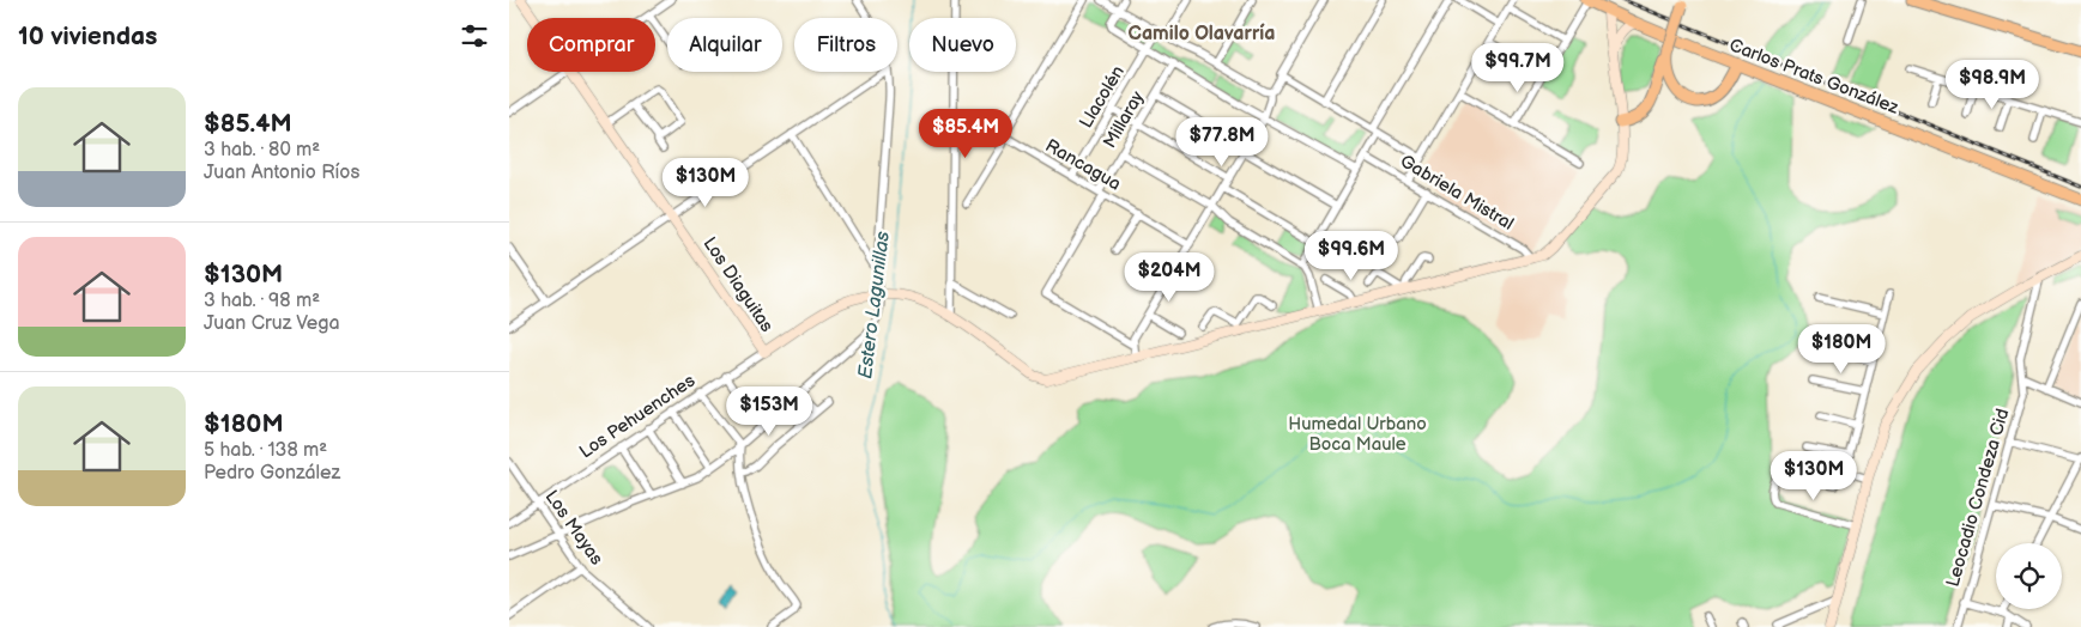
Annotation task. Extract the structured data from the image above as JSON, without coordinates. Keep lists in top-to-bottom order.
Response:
{
  "streets": {
    "main road": ["Carlos Prats González"],
    "street": [
      "Llacolén",
      "Millaray",
      "Rancagua",
      "Gabriela Mistral",
      "Los Diaguitas",
      "Los Pehuenches",
      "Leocadio Condeza Cid",
      "Los Mayas"
    ]
  },
  "crossings": [
    ["Llacolén", "Rancagua"],
    ["Millaray", "Rancagua"],
    ["Los Diaguitas", "Los Pehuenches"],
    ["Los Pehuenches", "Los Mayas"]
  ],
  "districts": ["Camilo Olavarría"],
  "water": ["Estero Lagunillas"],
  "parks": ["Humedal Urbano Boca Maule"],
  "page": {
    "heading": "10 viviendas",
    "chip": [
      "Comprar",
      "Alquilar",
      "Filtros",
      "Nuevo"
    ],
    "price": [
      "$99.7M",
      "$98.9M",
      "$85.4M",
      "$77.8M",
      "$130M",
      "$99.6M",
      "$204M",
      "$180M",
      "$153M",
      "$130M"
    ],
    "list": [
      {
        "name": "$85.4M",
        "note": "3 hab. · 80 m² · Juan Antonio Ríos"
      },
      {
        "name": "$130M",
        "note": "3 hab. · 98 m² · Juan Cruz Vega"
      },
      {
        "name": "$180M",
        "note": "5 hab. · 138 m² · Pedro González"
      }
    ]
  }
}
